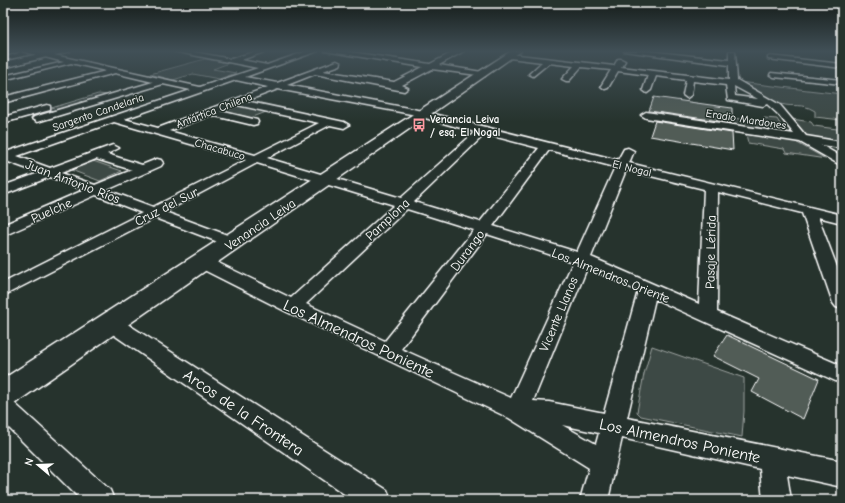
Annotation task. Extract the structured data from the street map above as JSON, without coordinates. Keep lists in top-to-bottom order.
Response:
{
  "streets": {
    "street": [
      "Antártica Chilena",
      "Sargento Candelaria",
      "Eradio Mardones",
      "Chacabuco",
      "El Nogal",
      "Juan Antonio Ríos",
      "Cruz del Sur",
      "Puelche",
      "Pamplona",
      "Venancia Leiva",
      "Durango",
      "Pasaje Lérida",
      "Los Almendros Oriente",
      "Vicente Llanos",
      "Los Almendros Poniente",
      "Arcos de la Frontera"
    ]
  },
  "crossings": [
    ["Antártica Chilena", "Chacabuco"],
    ["Antártica Chilena", "El Nogal"],
    ["Sargento Candelaria", "Chacabuco"],
    ["Sargento Candelaria", "El Nogal"],
    ["Sargento Candelaria", "Juan Antonio Ríos"],
    ["Chacabuco", "Cruz del Sur"],
    ["Chacabuco", "Venancia Leiva"],
    ["Chacabuco", "Los Almendros Oriente"],
    ["El Nogal", "Pamplona"],
    ["El Nogal", "Venancia Leiva"],
    ["El Nogal", "Durango"],
    ["El Nogal", "Pasaje Lérida"],
    ["El Nogal", "Vicente Llanos"],
    ["Juan Antonio Ríos", "Cruz del Sur"],
    ["Juan Antonio Ríos", "Puelche"],
    ["Juan Antonio Ríos", "Venancia Leiva"],
    ["Pamplona", "Los Almendros Oriente"],
    ["Pamplona", "Los Almendros Poniente"],
    ["Venancia Leiva", "Los Almendros Oriente"],
    ["Venancia Leiva", "Los Almendros Poniente"],
    ["Venancia Leiva", "Arcos de la Frontera"],
    ["Durango", "Los Almendros Oriente"],
    ["Durango", "Los Almendros Poniente"],
    ["Pasaje Lérida", "Los Almendros Oriente"],
    ["Los Almendros Oriente", "Vicente Llanos"],
    ["Vicente Llanos", "Los Almendros Poniente"]
  ],
  "places": {
    "bus stop": ["Venancia Leiva / esq. El Nogal"]
  },
  "north": "left"
}
